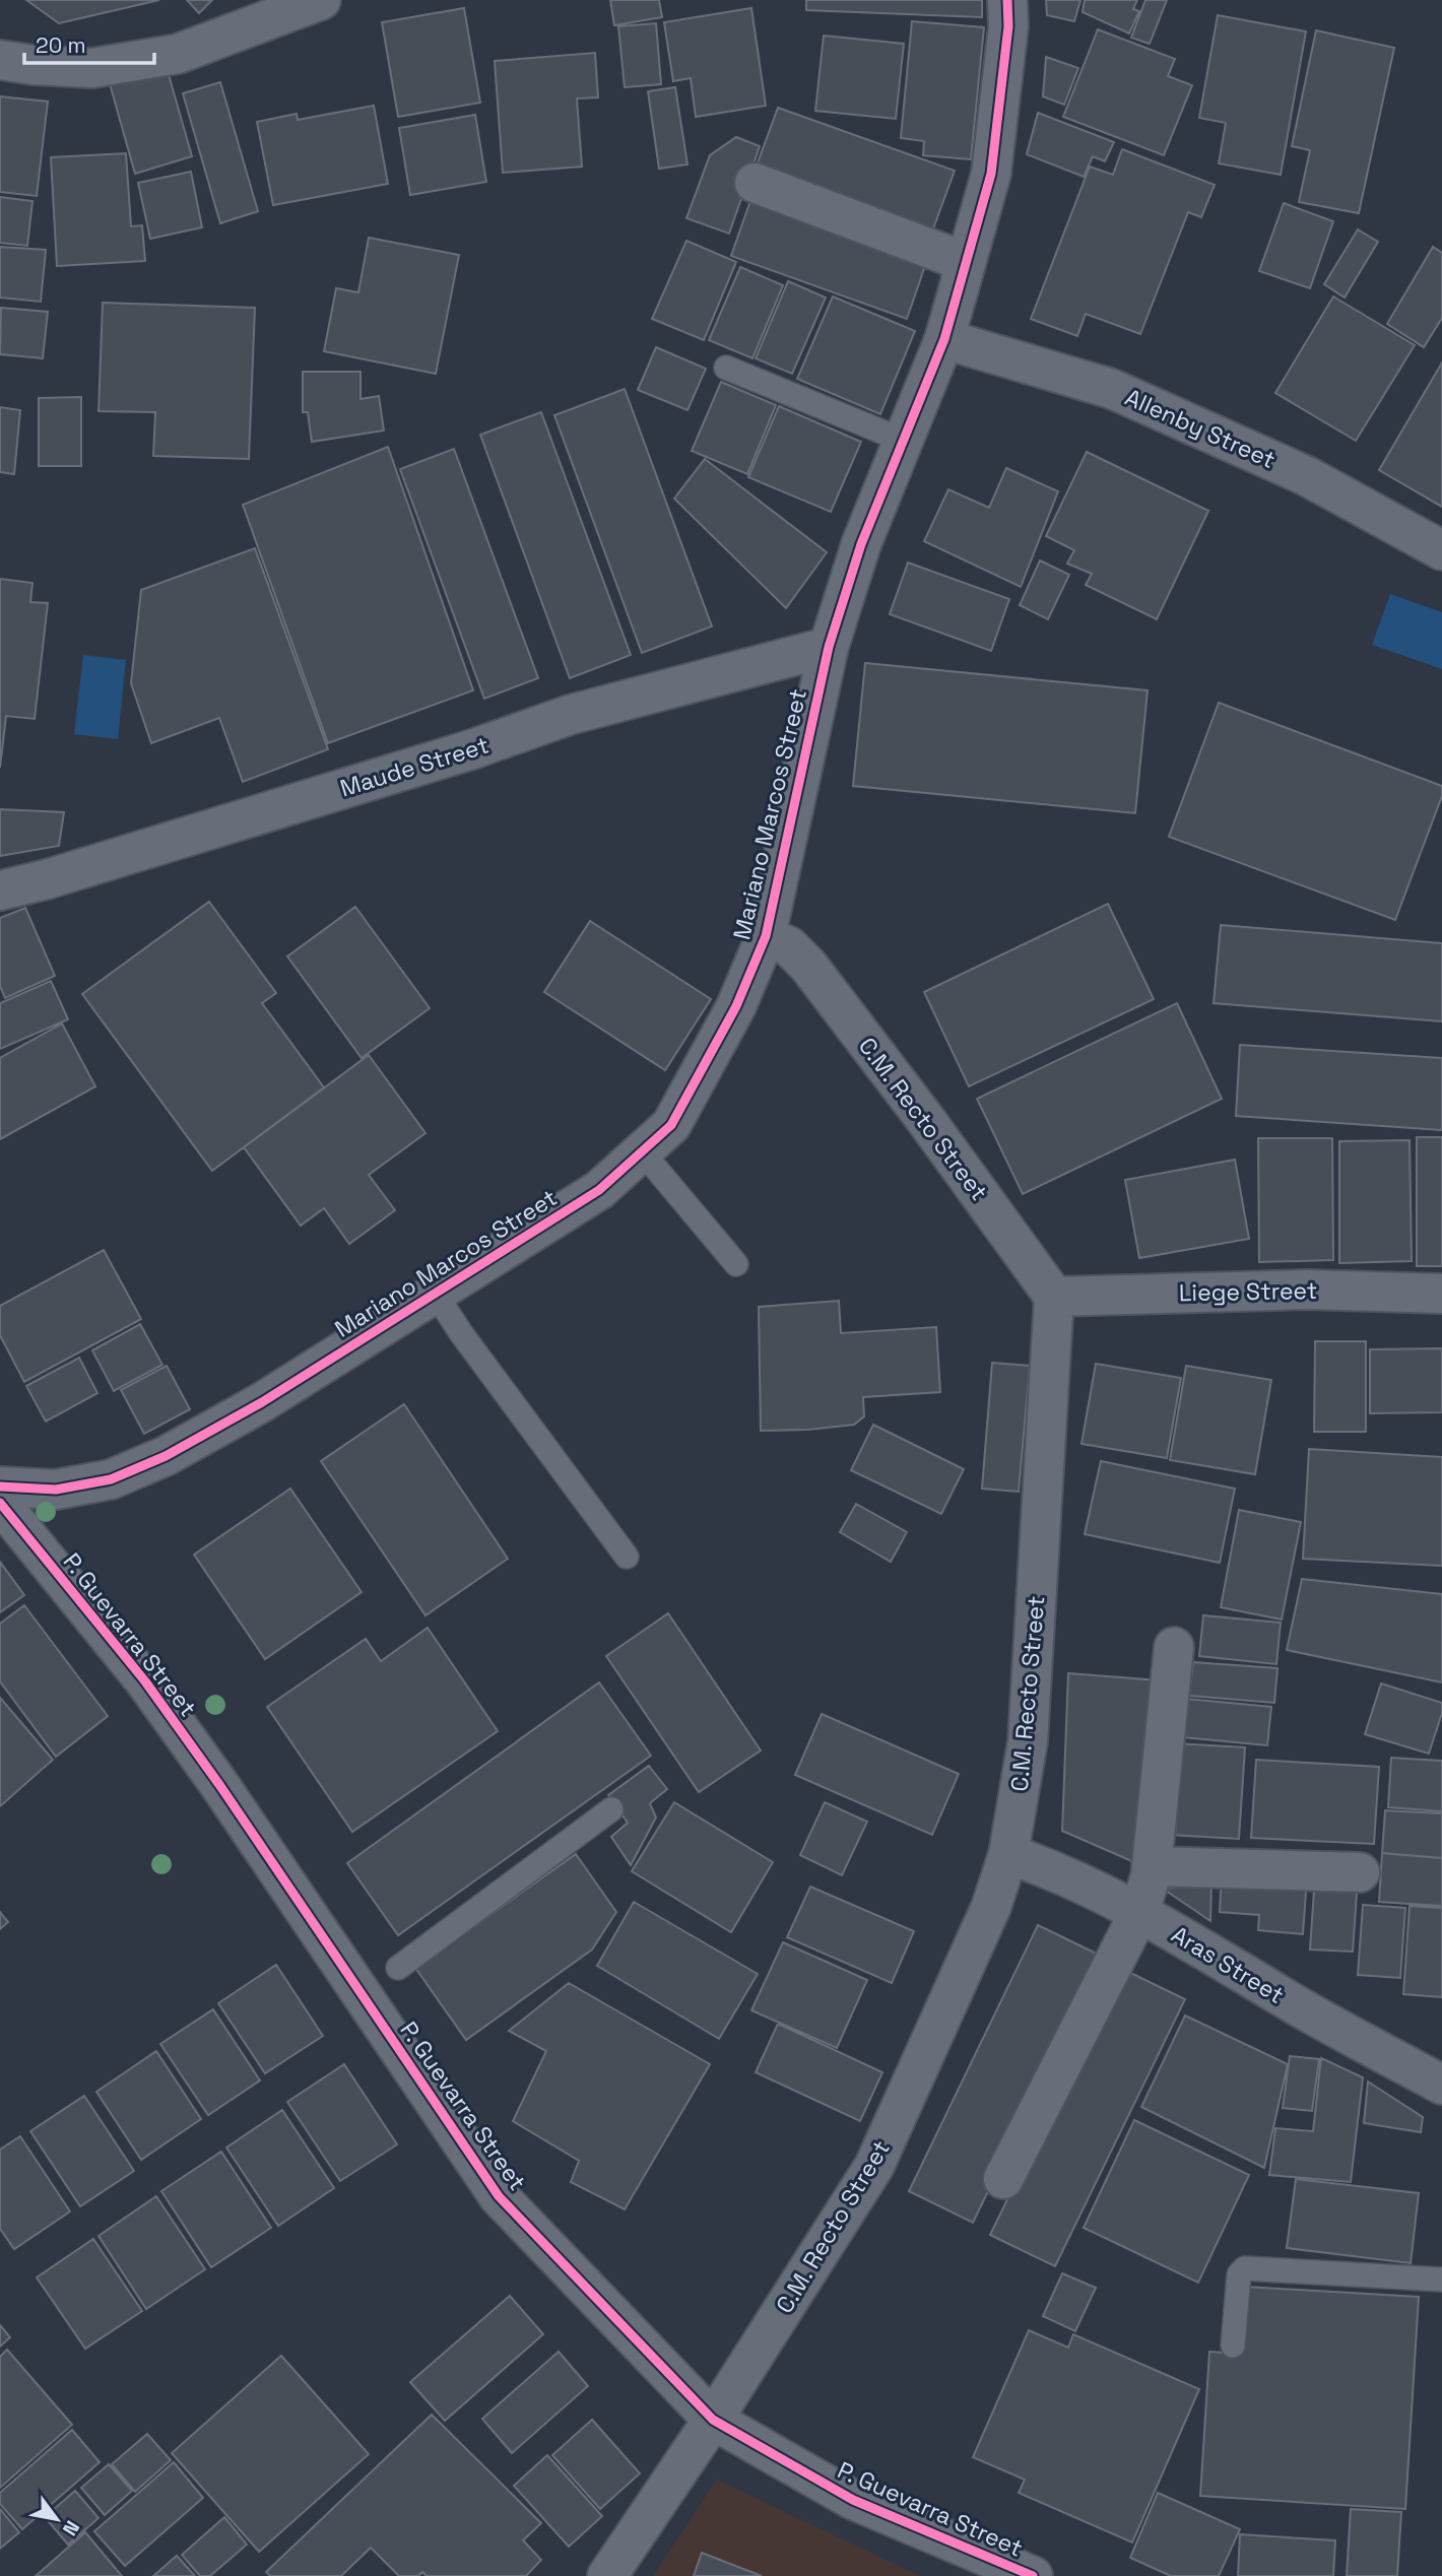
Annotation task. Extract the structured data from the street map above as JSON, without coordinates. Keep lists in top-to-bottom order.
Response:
{
  "streets": {
    "street": [
      "Allenby Street",
      "Maude Street",
      "Mariano Marcos Street",
      "C.M. Recto Street",
      "Liege Street",
      "P. Guevarra Street",
      "Aras Street"
    ]
  },
  "crossings": [
    ["Allenby Street", "Mariano Marcos Street"],
    ["Maude Street", "Mariano Marcos Street"],
    ["Mariano Marcos Street", "C.M. Recto Street"],
    ["C.M. Recto Street", "Liege Street"],
    ["C.M. Recto Street", "P. Guevarra Street"],
    ["C.M. Recto Street", "Aras Street"]
  ],
  "scale_bar": "20 m",
  "north": "bottom right"
}
